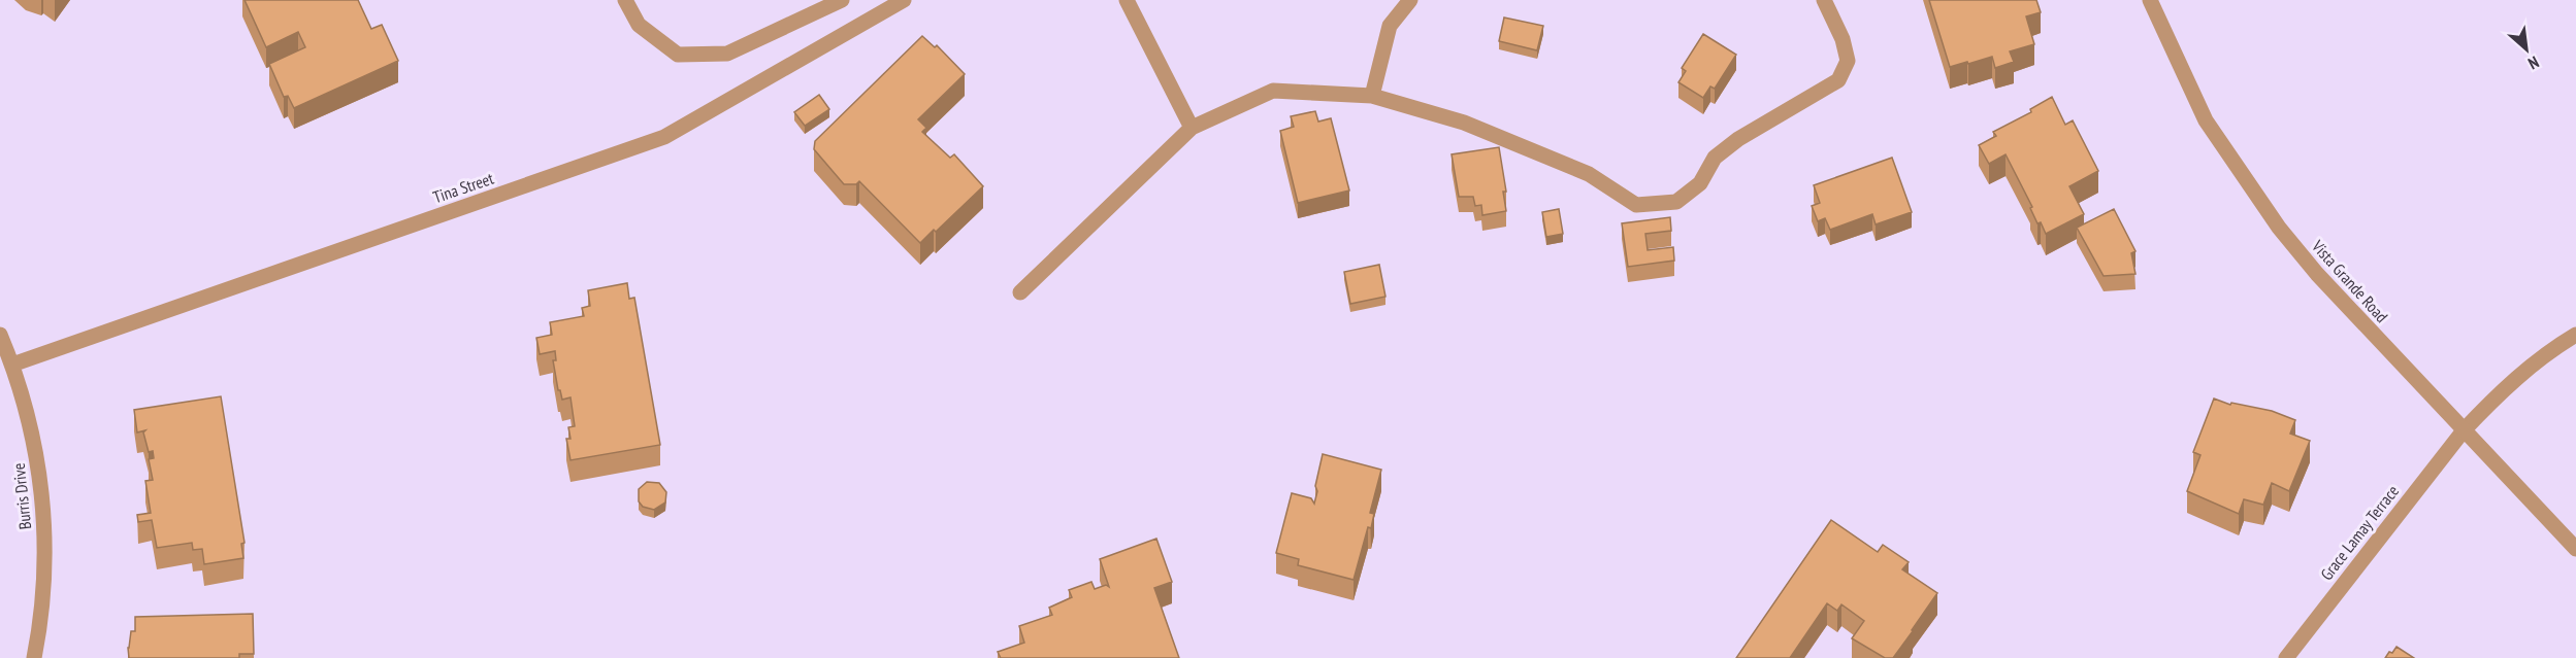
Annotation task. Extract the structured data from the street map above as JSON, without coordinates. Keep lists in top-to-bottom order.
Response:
{
  "streets": {
    "street": [
      "Tina Street",
      "Vista Grande Road",
      "Burris Drive",
      "Grace Lamay Terrace"
    ]
  },
  "crossings": [
    ["Tina Street", "Burris Drive"],
    ["Vista Grande Road", "Grace Lamay Terrace"]
  ],
  "north": "bottom right"
}
